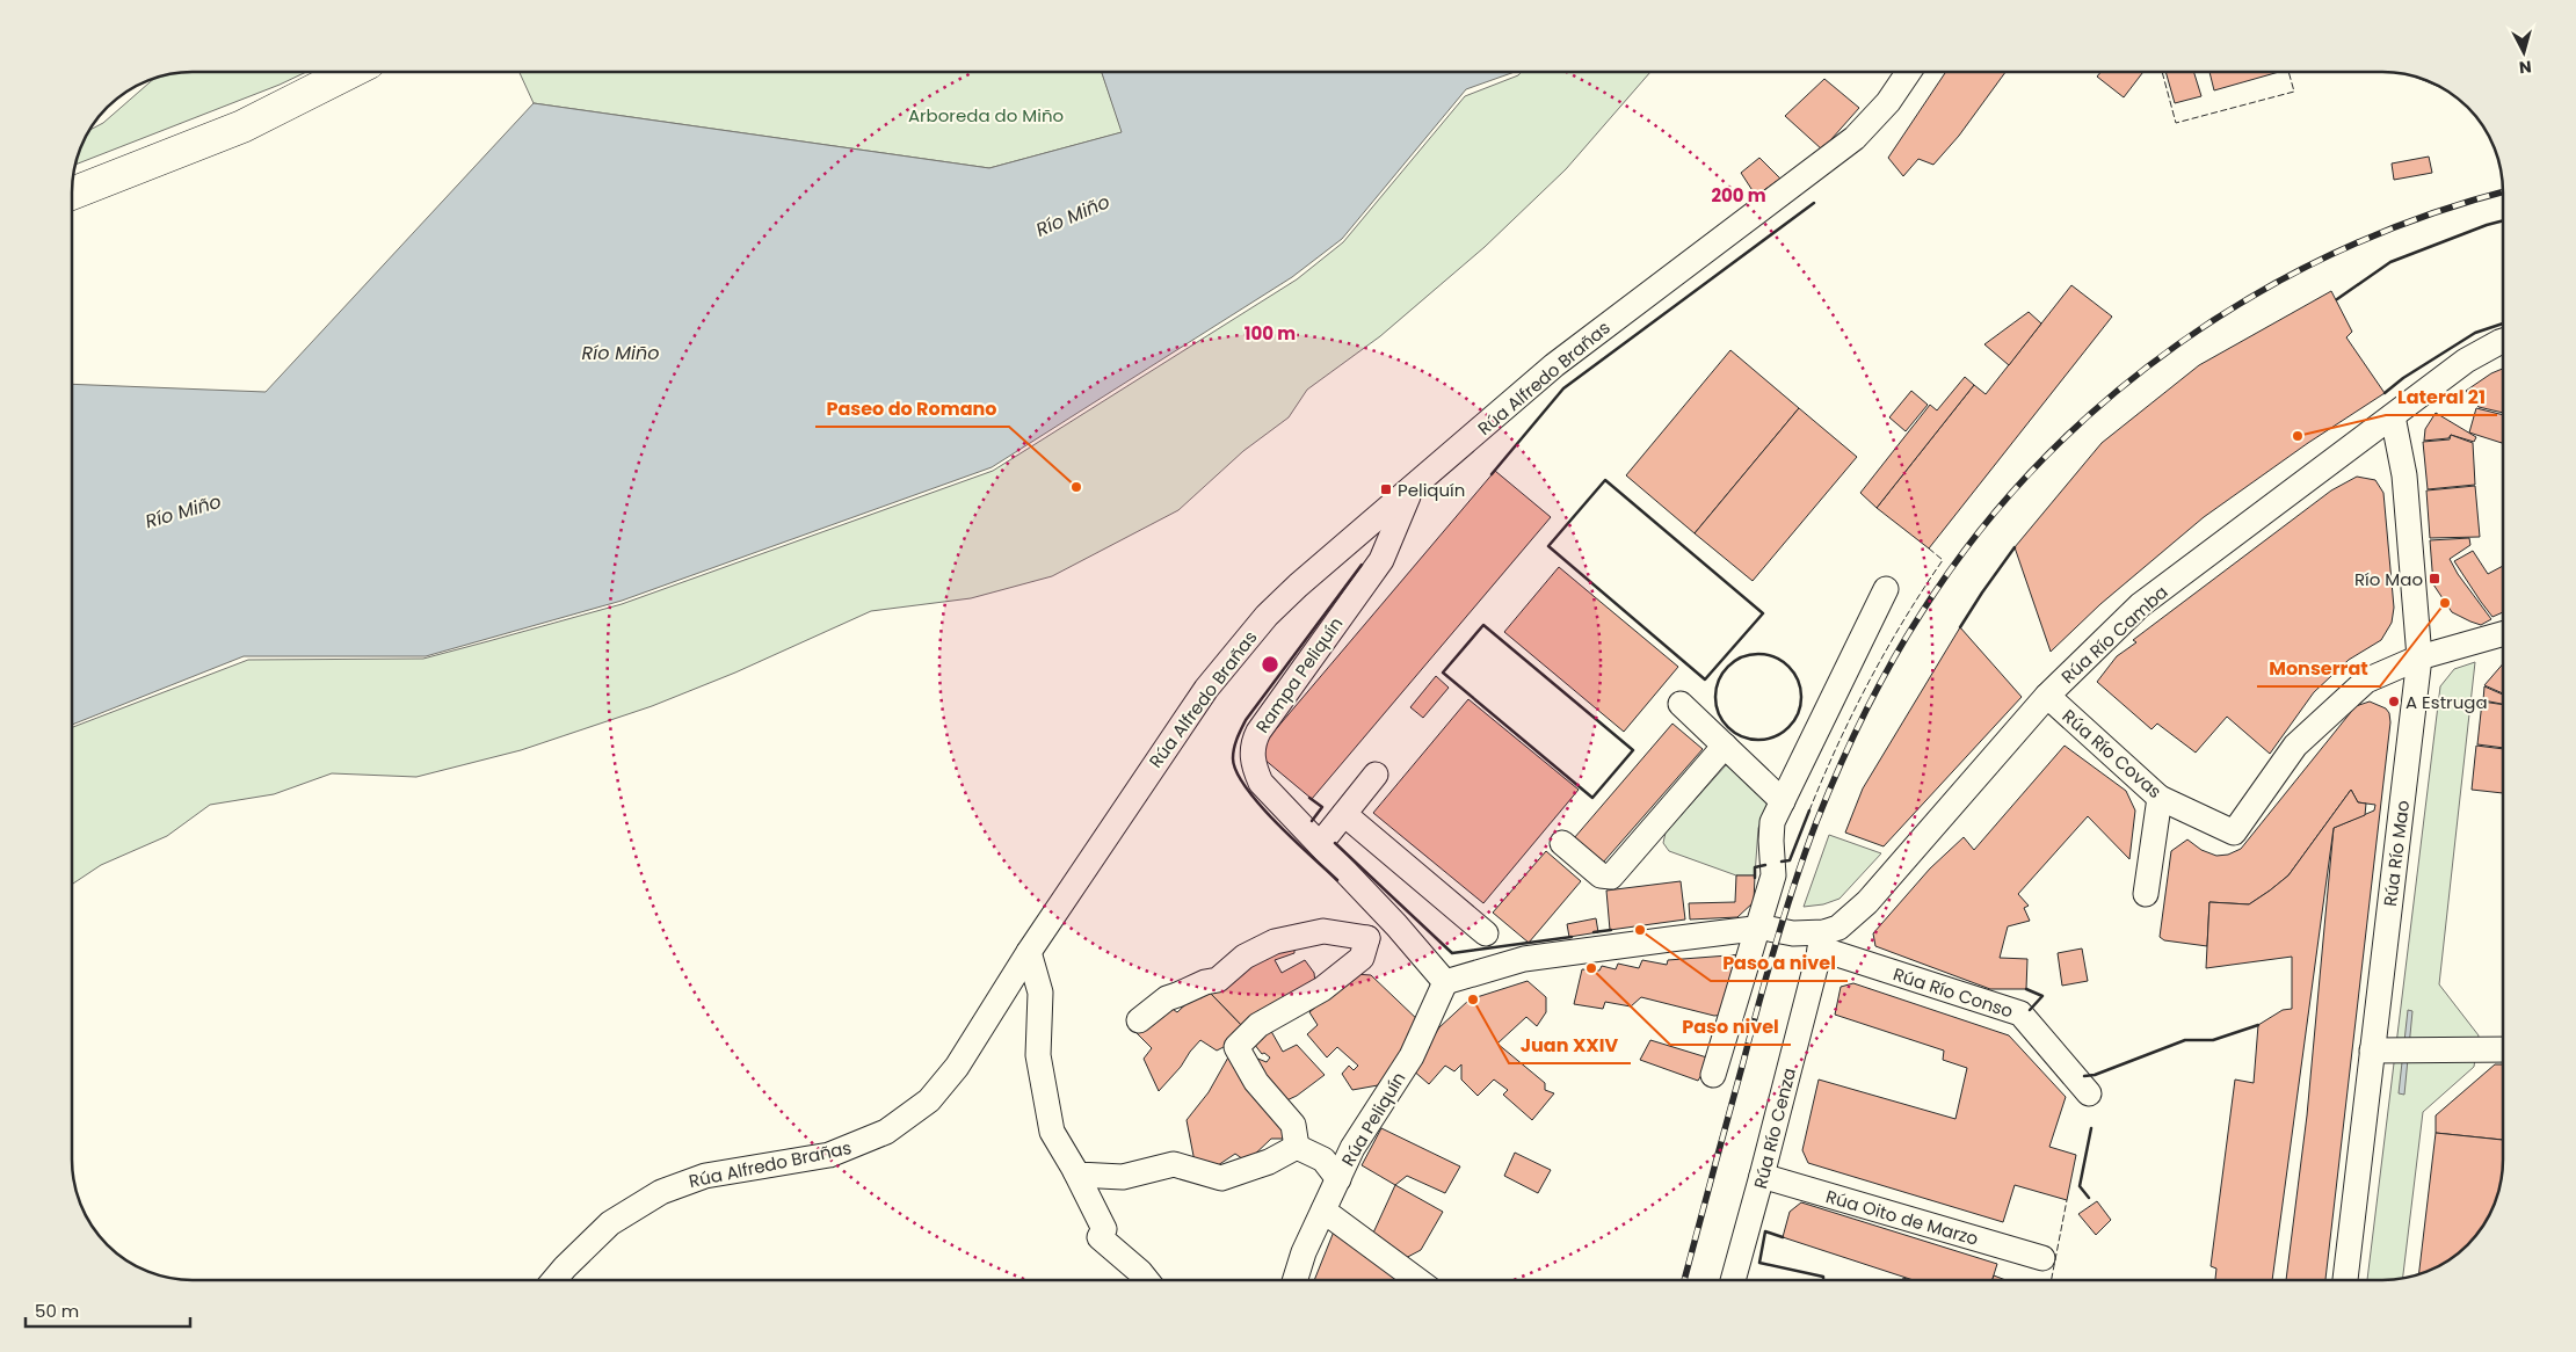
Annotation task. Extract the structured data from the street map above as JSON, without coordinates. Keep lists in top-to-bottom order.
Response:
{
  "streets": {
    "street": [
      "Rúa Alfredo Brañas",
      "Rúa Río Camba",
      "Rampa Peliquín",
      "Rúa Río Covas",
      "Rúa Río Mao",
      "Rúa Río Conso",
      "Rúa Peliquín",
      "Rúa Río Cenza",
      "Rúa Oito de Marzo"
    ]
  },
  "crossings": [
    ["Rúa Alfredo Brañas", "Rampa Peliquín"],
    ["Rúa Río Camba", "Rampa Peliquín"],
    ["Rúa Río Camba", "Rúa Río Covas"],
    ["Rúa Río Camba", "Rúa Río Mao"],
    ["Rúa Río Camba", "Rúa Río Conso"],
    ["Rúa Río Camba", "Rúa Peliquín"],
    ["Rúa Río Camba", "Rúa Río Cenza"],
    ["Rampa Peliquín", "Rúa Peliquín"],
    ["Rúa Río Covas", "Rúa Río Mao"],
    ["Rúa Río Conso", "Rúa Río Cenza"],
    ["Rúa Río Cenza", "Rúa Oito de Marzo"]
  ],
  "water": ["Río Miño"],
  "parks": ["Arboreda do Miño"],
  "places": {
    "other": [
      "Lateral 21",
      "Paseo do Romano",
      "Monserrat",
      "A Estruga",
      "Paso a nivel",
      "Paso nivel",
      "Juan XXIV"
    ],
    "transit": ["Peliquín", "Río Mao"]
  },
  "scale_bar": "50 m",
  "north": "bottom",
  "rings": ["200 m", "100 m"]
}
